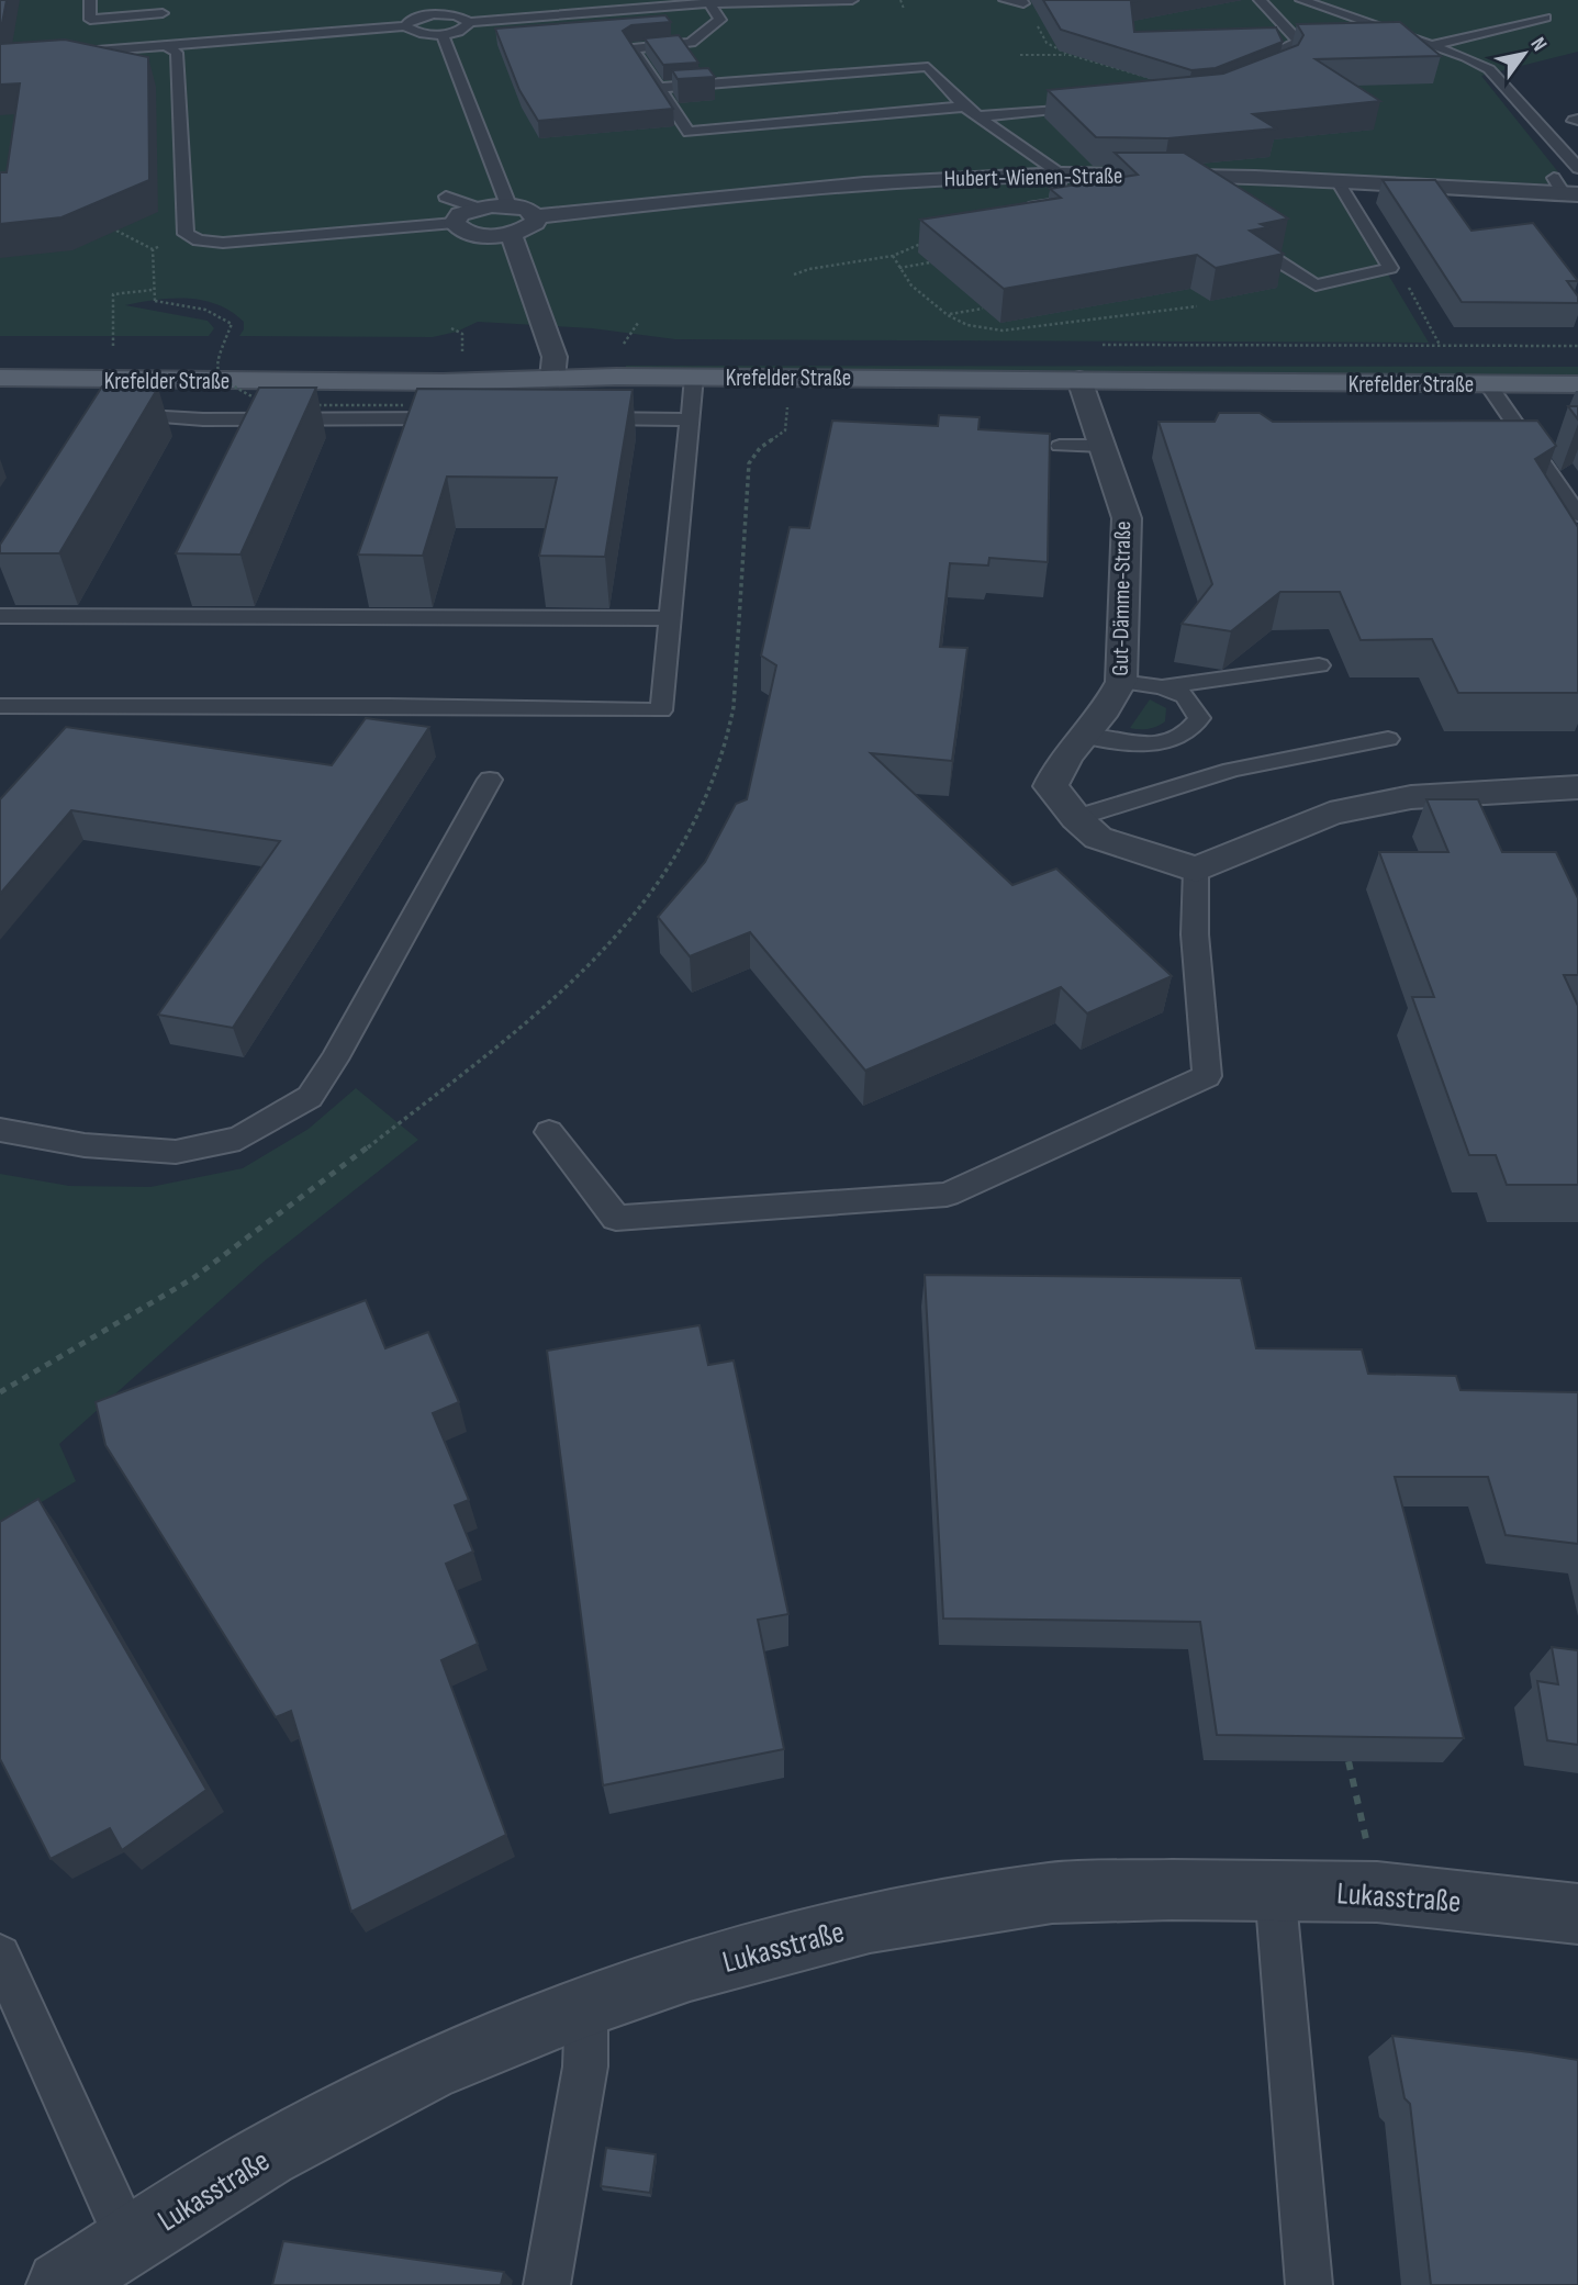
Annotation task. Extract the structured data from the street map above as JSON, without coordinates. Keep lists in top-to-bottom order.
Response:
{
  "streets": {
    "main road": ["Krefelder Straße"],
    "street": ["Hubert-Wienen-Straße", "Gut-Dämme-Straße", "Lukasstraße"]
  },
  "crossings": [
    ["Krefelder Straße", "Gut-Dämme-Straße"]
  ],
  "north": "top right"
}
